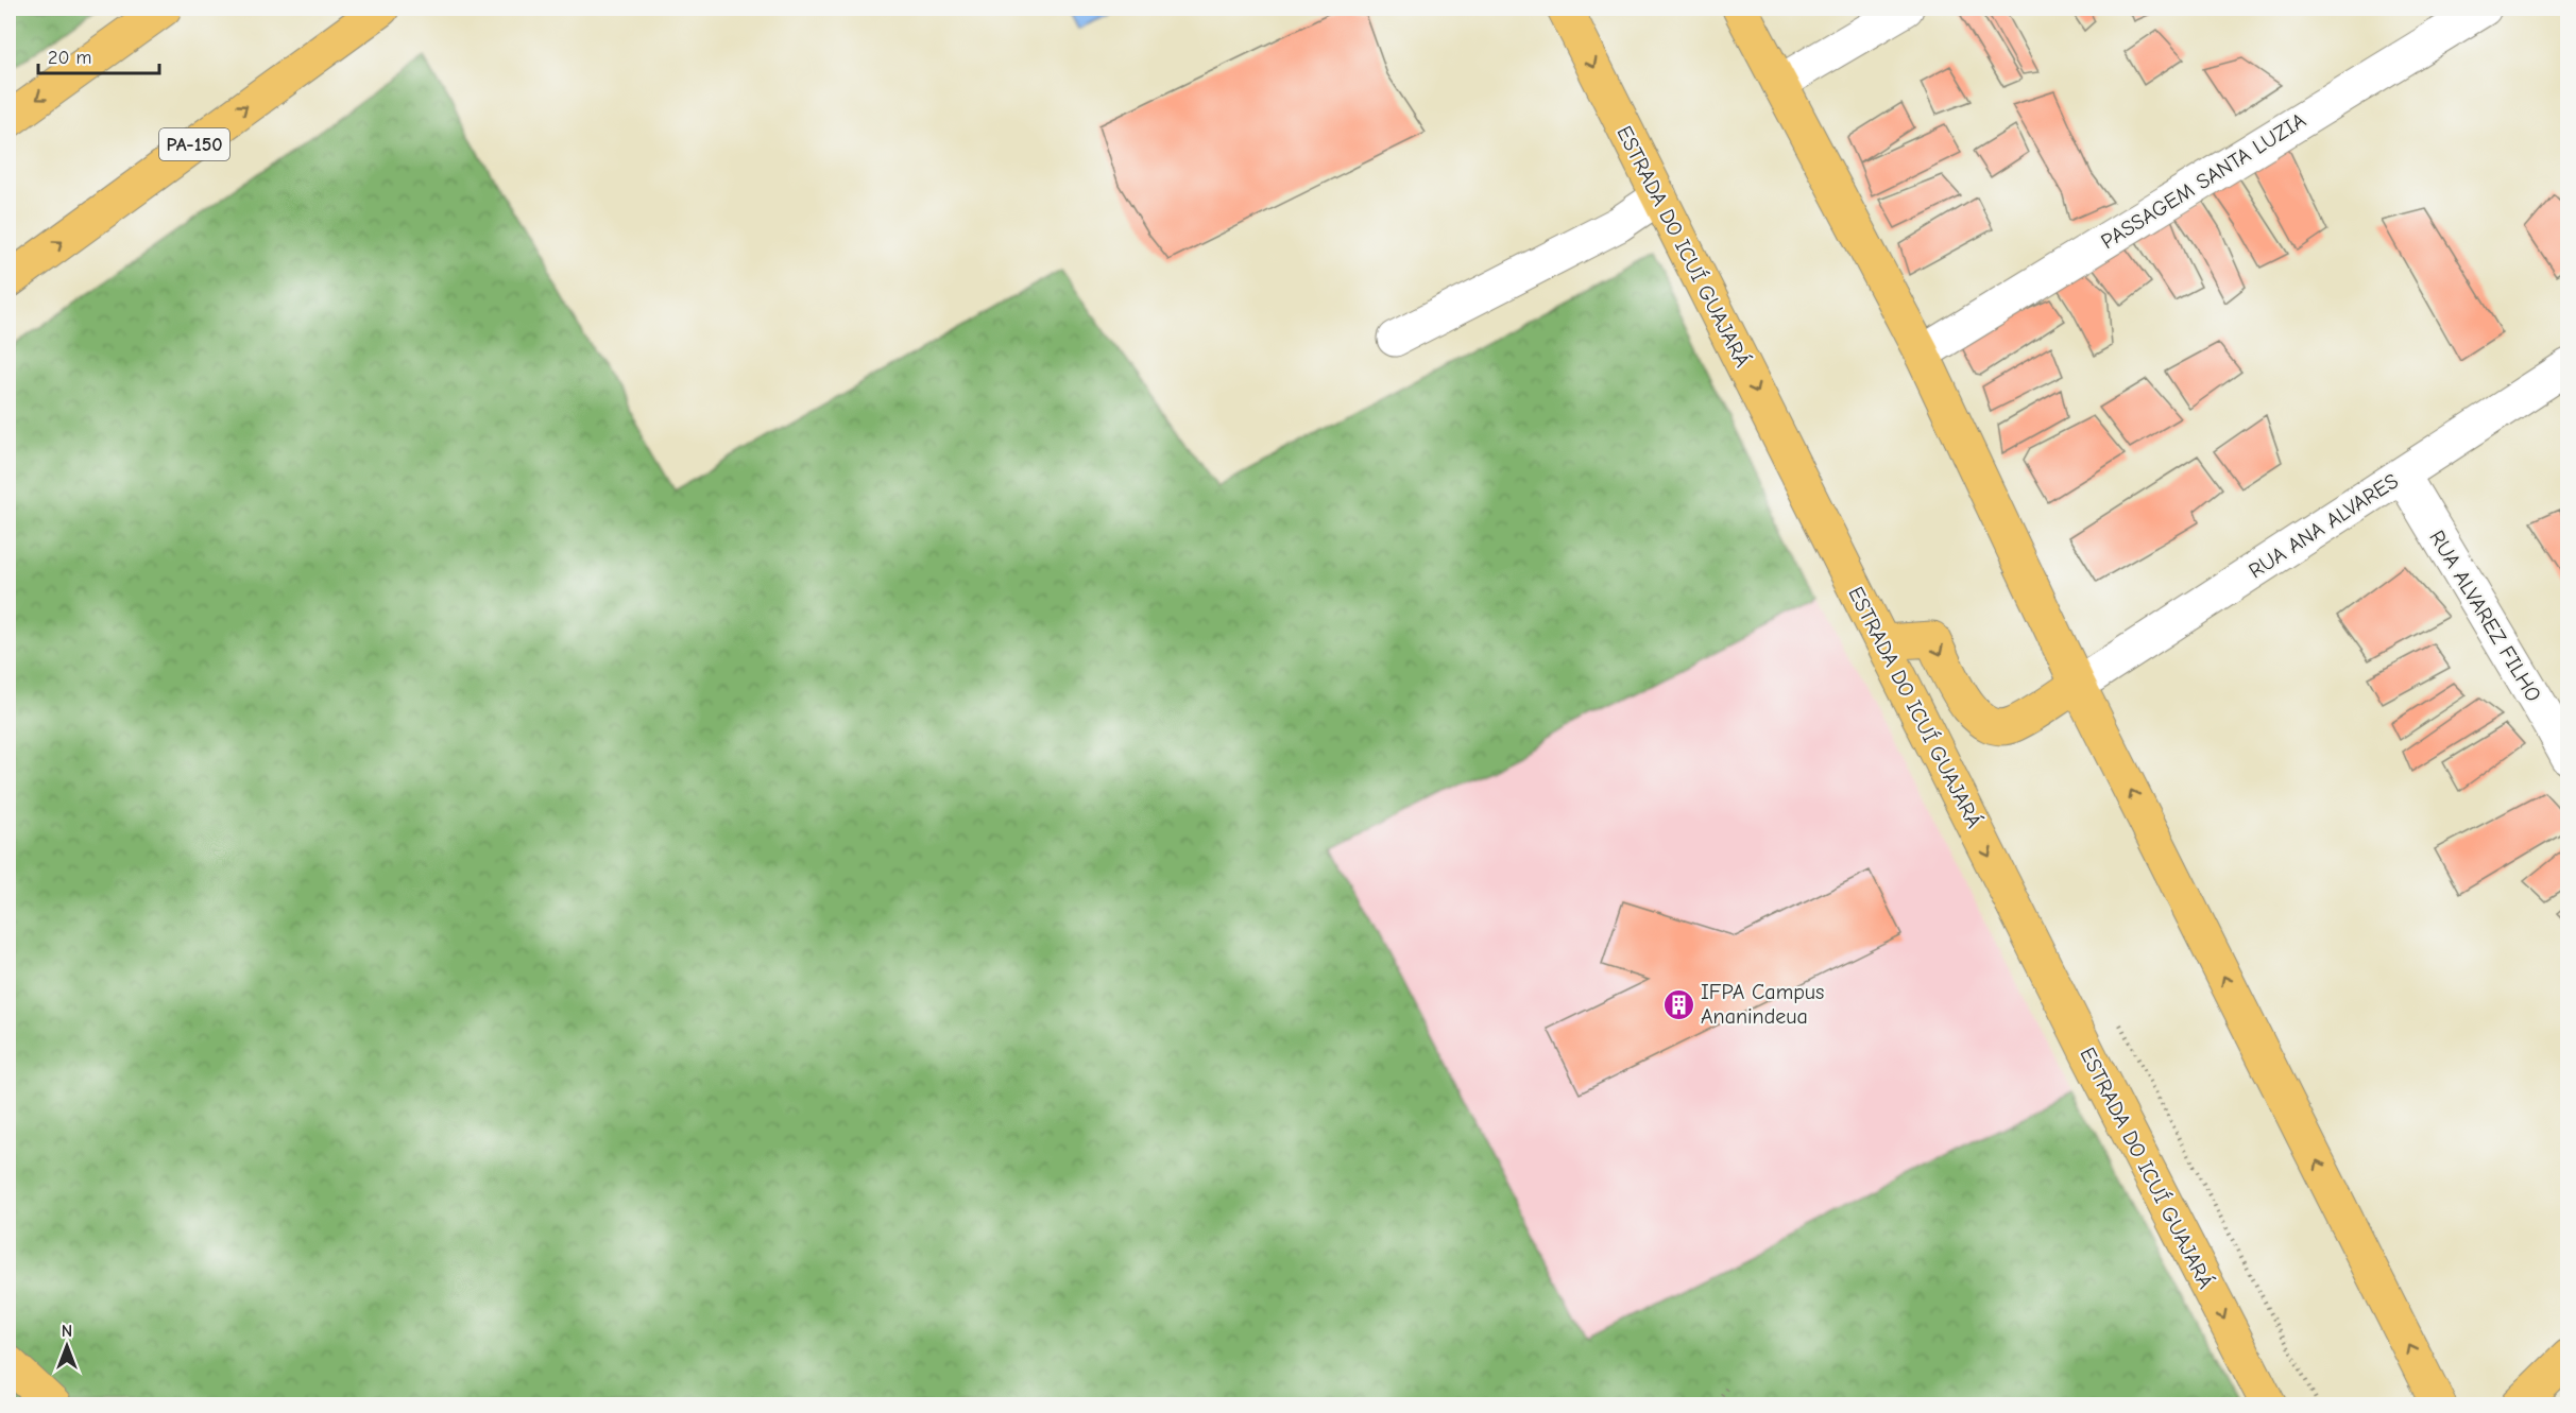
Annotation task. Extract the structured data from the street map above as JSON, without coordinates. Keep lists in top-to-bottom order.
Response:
{
  "streets": {
    "main road": ["PA-150", "ESTRADA DO ICUÍ GUAJARÁ"],
    "street": ["PASSAGEM SANTA LUZIA", "RUA ANA ALVARES", "RUA ALVAREZ FILHO"]
  },
  "crossings": [
    ["RUA ANA ALVARES", "RUA ALVAREZ FILHO"]
  ],
  "places": {
    "building": ["IFPA Campus Ananindeua"]
  },
  "scale_bar": "20 m",
  "north": "top"
}
